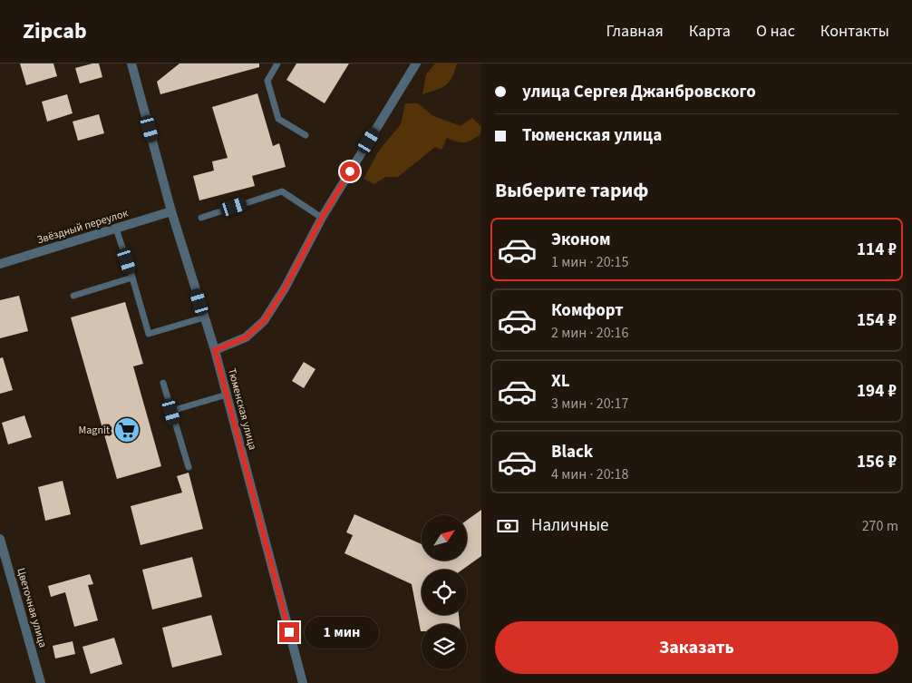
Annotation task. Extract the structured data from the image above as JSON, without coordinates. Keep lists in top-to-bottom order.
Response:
{
  "streets": {
    "street": ["Звёздный переулок", "Тюменская улица", "Цветочная улица"]
  },
  "crossings": [
    ["Звёздный переулок", "Тюменская улица"]
  ],
  "places": {
    "supermarket": ["Magnit"]
  },
  "north": "top right",
  "page": {
    "header": "Zipcab",
    "nav": [
      "Главная",
      "Карта",
      "О нас",
      "Контакты"
    ],
    "banner": ["улица Сергея Джанбровского", "Тюменская улица"],
    "heading": "Выберите тариф",
    "list": [
      {
        "name": "Эконом",
        "note": "1 мин · 20:15",
        "value": "114 ₽"
      },
      {
        "name": "Комфорт",
        "note": "2 мин · 20:16",
        "value": "154 ₽"
      },
      {
        "name": "XL",
        "note": "3 мин · 20:17",
        "value": "194 ₽"
      },
      {
        "name": "Black",
        "note": "4 мин · 20:18",
        "value": "156 ₽"
      }
    ],
    "pay": ["Наличные", "270 m"],
    "buttons": "Заказать",
    "bubble": "1 мин"
  }
}
